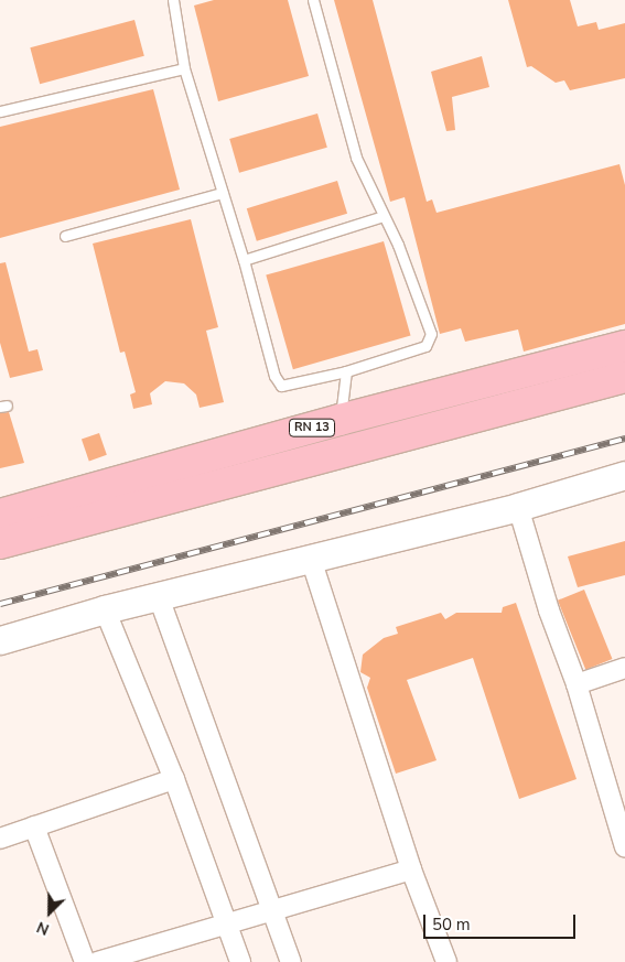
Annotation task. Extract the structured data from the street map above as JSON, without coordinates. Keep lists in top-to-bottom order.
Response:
{
  "streets": {
    "main road": ["RN 13"]
  },
  "scale_bar": "50 m",
  "north": "bottom left"
}
